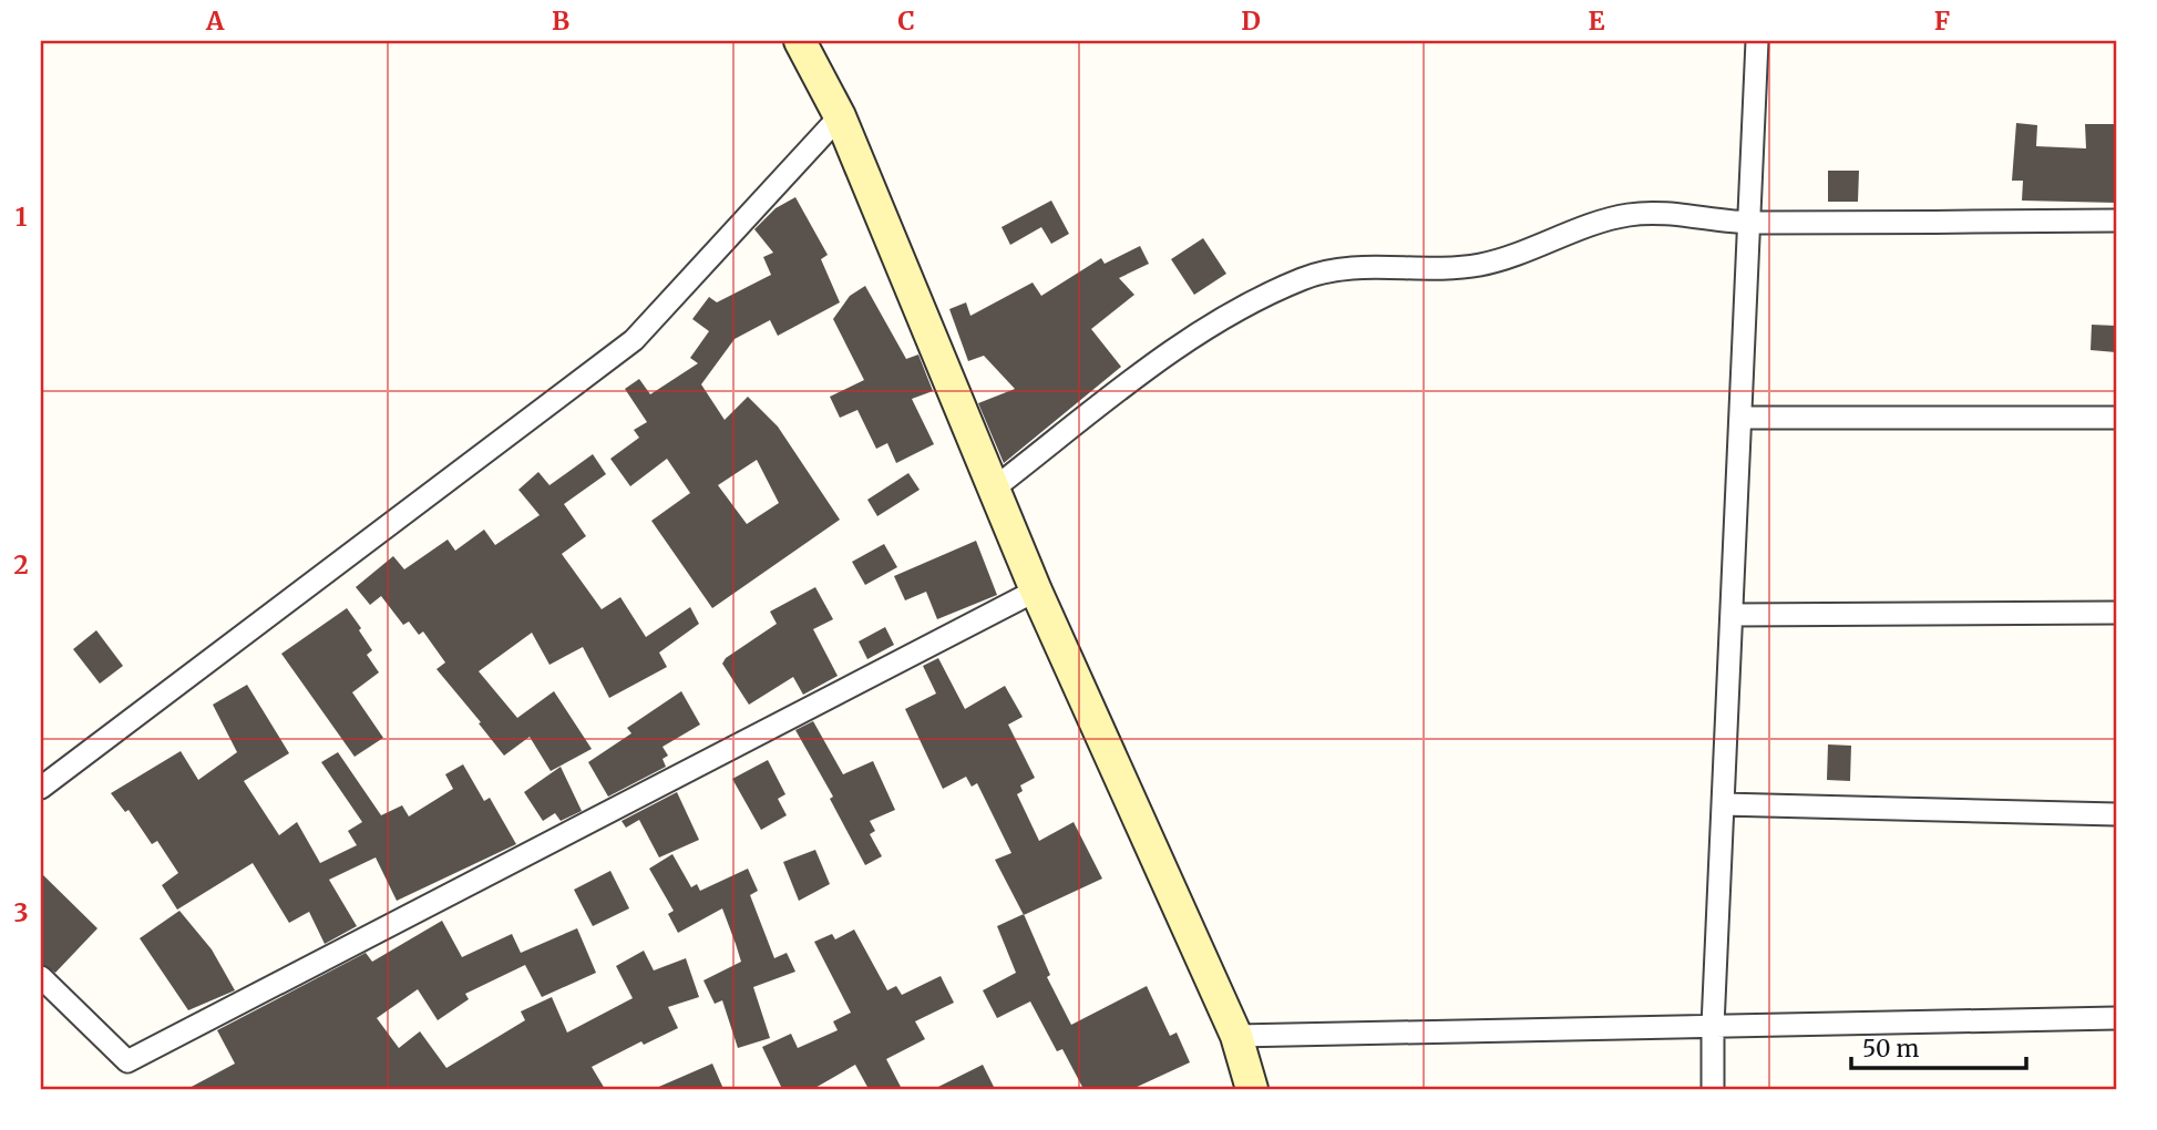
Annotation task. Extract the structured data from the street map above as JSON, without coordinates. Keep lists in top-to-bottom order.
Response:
{
  "scale_bar": "50 m",
  "grid": {
    "columns": [
      "A",
      "B",
      "C",
      "D",
      "E",
      "F"
    ],
    "rows": ["1", "2", "3"]
  }
}
